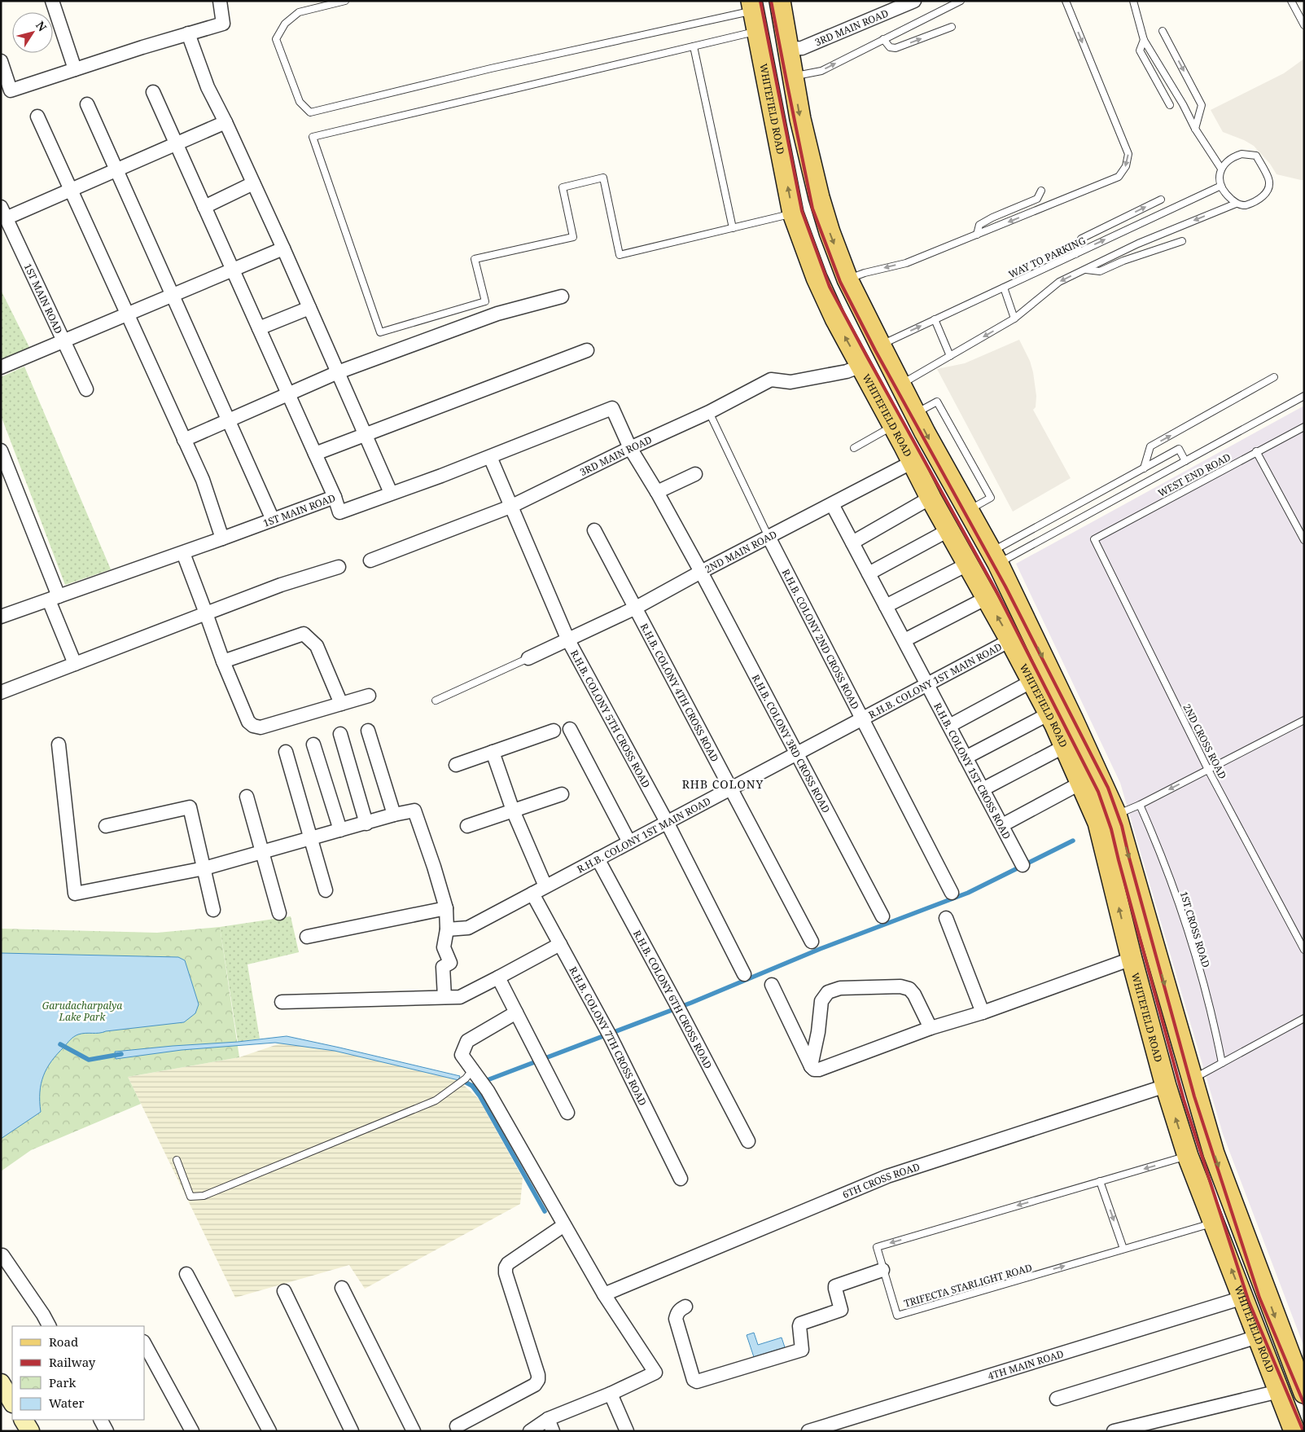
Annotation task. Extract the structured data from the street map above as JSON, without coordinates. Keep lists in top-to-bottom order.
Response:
{
  "streets": {
    "main road": ["WHITEFIELD ROAD"],
    "street": [
      "3RD MAIN ROAD",
      "1ST MAIN ROAD",
      "2ND MAIN ROAD",
      "R.H.B. COLONY 2ND CROSS ROAD",
      "R.H.B. COLONY 1ST MAIN ROAD",
      "R.H.B. COLONY 4TH CROSS ROAD",
      "R.H.B. COLONY 5TH CROSS ROAD",
      "R.H.B. COLONY 3RD CROSS ROAD",
      "R.H.B. COLONY 1ST CROSS ROAD",
      "R.H.B. COLONY 6TH CROSS ROAD",
      "R.H.B. COLONY 7TH CROSS ROAD",
      "6TH CROSS ROAD",
      "4TH MAIN ROAD"
    ],
    "lane": [
      "WAY TO PARKING",
      "WEST END ROAD",
      "2ND CROSS ROAD",
      "1ST CROSS ROAD",
      "TRIFECTA STARLIGHT ROAD"
    ]
  },
  "crossings": [
    ["3RD MAIN ROAD", "WHITEFIELD ROAD"],
    ["3RD MAIN ROAD", "R.H.B. COLONY 5TH CROSS ROAD"],
    ["3RD MAIN ROAD", "R.H.B. COLONY 3RD CROSS ROAD"],
    ["WHITEFIELD ROAD", "WAY TO PARKING"],
    ["WHITEFIELD ROAD", "2ND MAIN ROAD"],
    ["WHITEFIELD ROAD", "R.H.B. COLONY 1ST MAIN ROAD"],
    ["WHITEFIELD ROAD", "6TH CROSS ROAD"],
    ["WHITEFIELD ROAD", "TRIFECTA STARLIGHT ROAD"],
    ["WHITEFIELD ROAD", "4TH MAIN ROAD"],
    ["WEST END ROAD", "2ND CROSS ROAD"],
    ["2ND MAIN ROAD", "R.H.B. COLONY 2ND CROSS ROAD"],
    ["2ND MAIN ROAD", "R.H.B. COLONY 4TH CROSS ROAD"],
    ["2ND MAIN ROAD", "R.H.B. COLONY 5TH CROSS ROAD"],
    ["2ND MAIN ROAD", "R.H.B. COLONY 3RD CROSS ROAD"],
    ["2ND MAIN ROAD", "R.H.B. COLONY 1ST CROSS ROAD"],
    ["R.H.B. COLONY 2ND CROSS ROAD", "R.H.B. COLONY 1ST MAIN ROAD"],
    ["R.H.B. COLONY 1ST MAIN ROAD", "R.H.B. COLONY 4TH CROSS ROAD"],
    ["R.H.B. COLONY 1ST MAIN ROAD", "R.H.B. COLONY 5TH CROSS ROAD"],
    ["R.H.B. COLONY 1ST MAIN ROAD", "R.H.B. COLONY 3RD CROSS ROAD"],
    ["R.H.B. COLONY 1ST MAIN ROAD", "R.H.B. COLONY 1ST CROSS ROAD"],
    ["R.H.B. COLONY 1ST MAIN ROAD", "R.H.B. COLONY 6TH CROSS ROAD"],
    ["R.H.B. COLONY 1ST MAIN ROAD", "R.H.B. COLONY 7TH CROSS ROAD"],
    ["R.H.B. COLONY 5TH CROSS ROAD", "R.H.B. COLONY 3RD CROSS ROAD"]
  ],
  "districts": ["RHB COLONY"],
  "parks": ["Garudacharpalya Lake Park"],
  "legend": [
    "Road",
    "Railway",
    "Park",
    "Water"
  ],
  "north": "top right"
}
